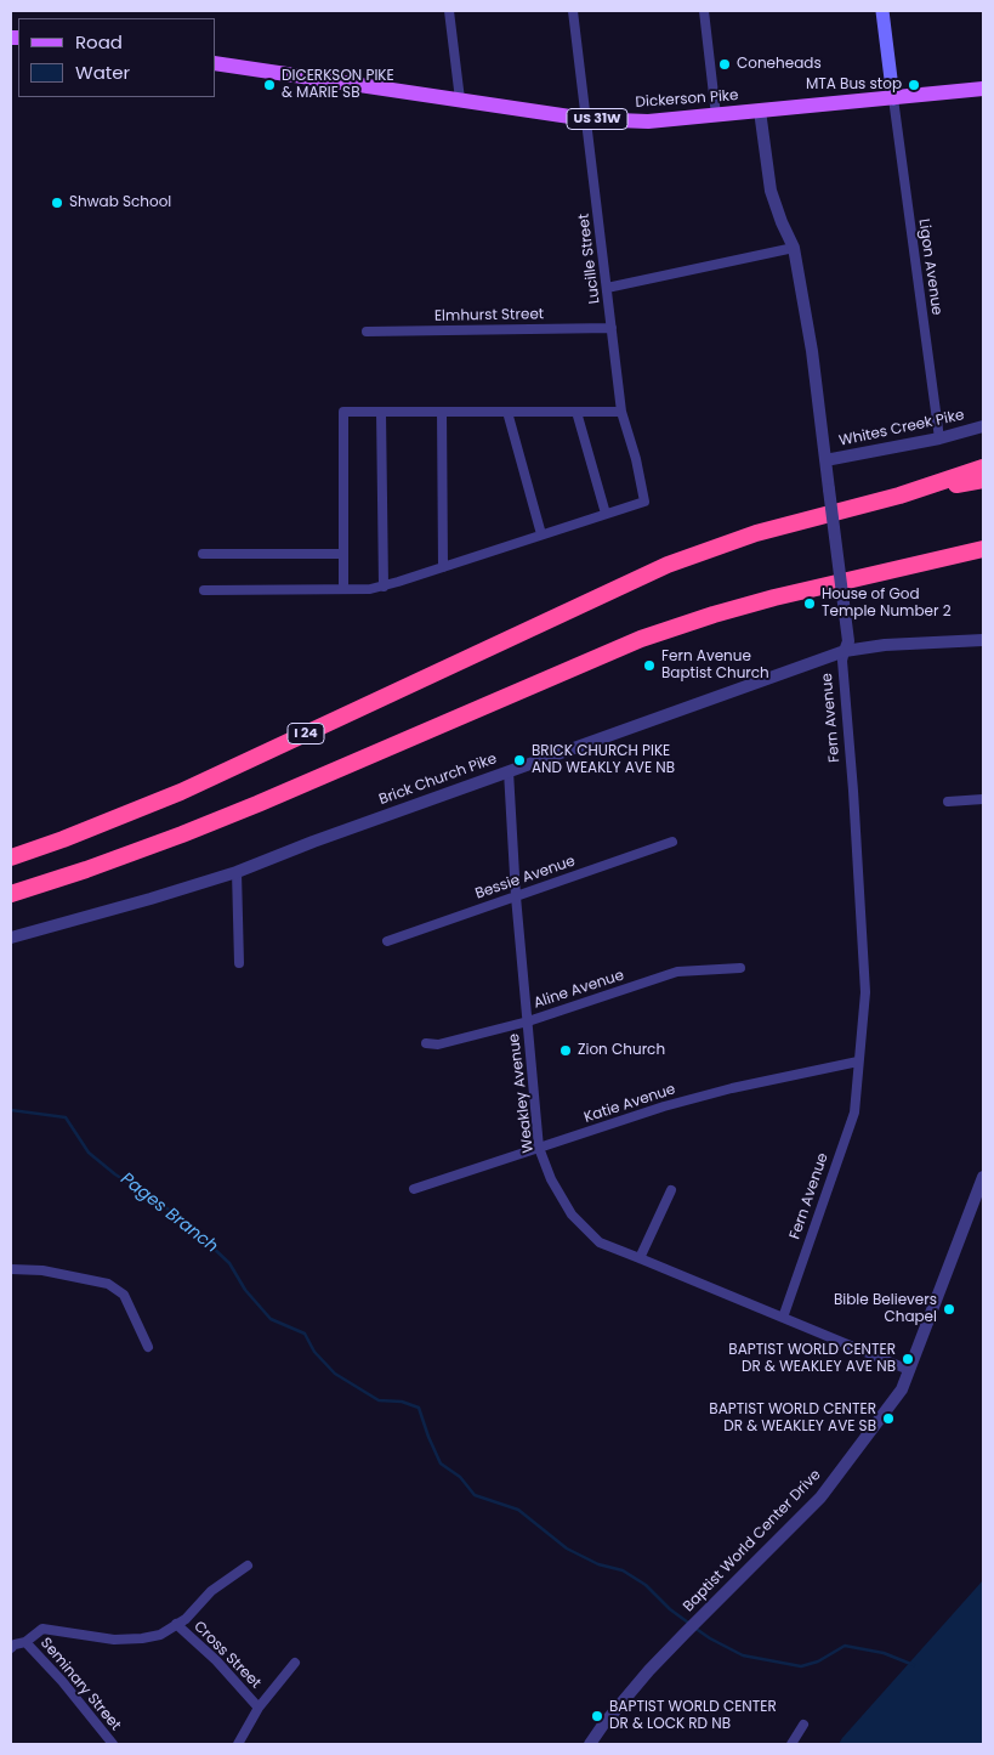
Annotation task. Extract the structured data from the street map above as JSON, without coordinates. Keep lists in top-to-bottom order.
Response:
{
  "streets": {
    "highway": ["I 24"],
    "main road": ["Dickerson Pike", "US 31W"],
    "street": [
      "Lucille Street",
      "Ligon Avenue",
      "Elmhurst Street",
      "Whites Creek Pike",
      "Fern Avenue",
      "Brick Church Pike",
      "Bessie Avenue",
      "Aline Avenue",
      "Weakley Avenue",
      "Katie Avenue",
      "Baptist World Center Drive",
      "Cross Street",
      "Seminary Street"
    ]
  },
  "crossings": [
    ["Dickerson Pike", "Lucille Street"],
    ["Dickerson Pike", "Ligon Avenue"],
    ["Dickerson Pike", "Fern Avenue"],
    ["Lucille Street", "Elmhurst Street"],
    ["Ligon Avenue", "Whites Creek Pike"],
    ["Whites Creek Pike", "Fern Avenue"],
    ["Fern Avenue", "Brick Church Pike"],
    ["Fern Avenue", "Weakley Avenue"],
    ["Fern Avenue", "Katie Avenue"],
    ["Brick Church Pike", "Weakley Avenue"],
    ["Bessie Avenue", "Weakley Avenue"],
    ["Aline Avenue", "Weakley Avenue"],
    ["Weakley Avenue", "Katie Avenue"],
    ["Weakley Avenue", "Baptist World Center Drive"]
  ],
  "water": ["Pages Branch"],
  "places": [
    "Coneheads",
    "DICERKSON PIKE & MARIE SB",
    "MTA Bus stop",
    "Shwab School",
    "House of God Temple Number 2",
    "Fern Avenue Baptist Church",
    "BRICK CHURCH PIKE AND WEAKLY AVE NB",
    "Zion Church",
    "Bible Believers Chapel",
    "BAPTIST WORLD CENTER DR & WEAKLEY AVE NB",
    "BAPTIST WORLD CENTER DR & WEAKLEY AVE SB",
    "BAPTIST WORLD CENTER DR & LOCK RD NB"
  ],
  "legend": ["Road", "Water"]
}
